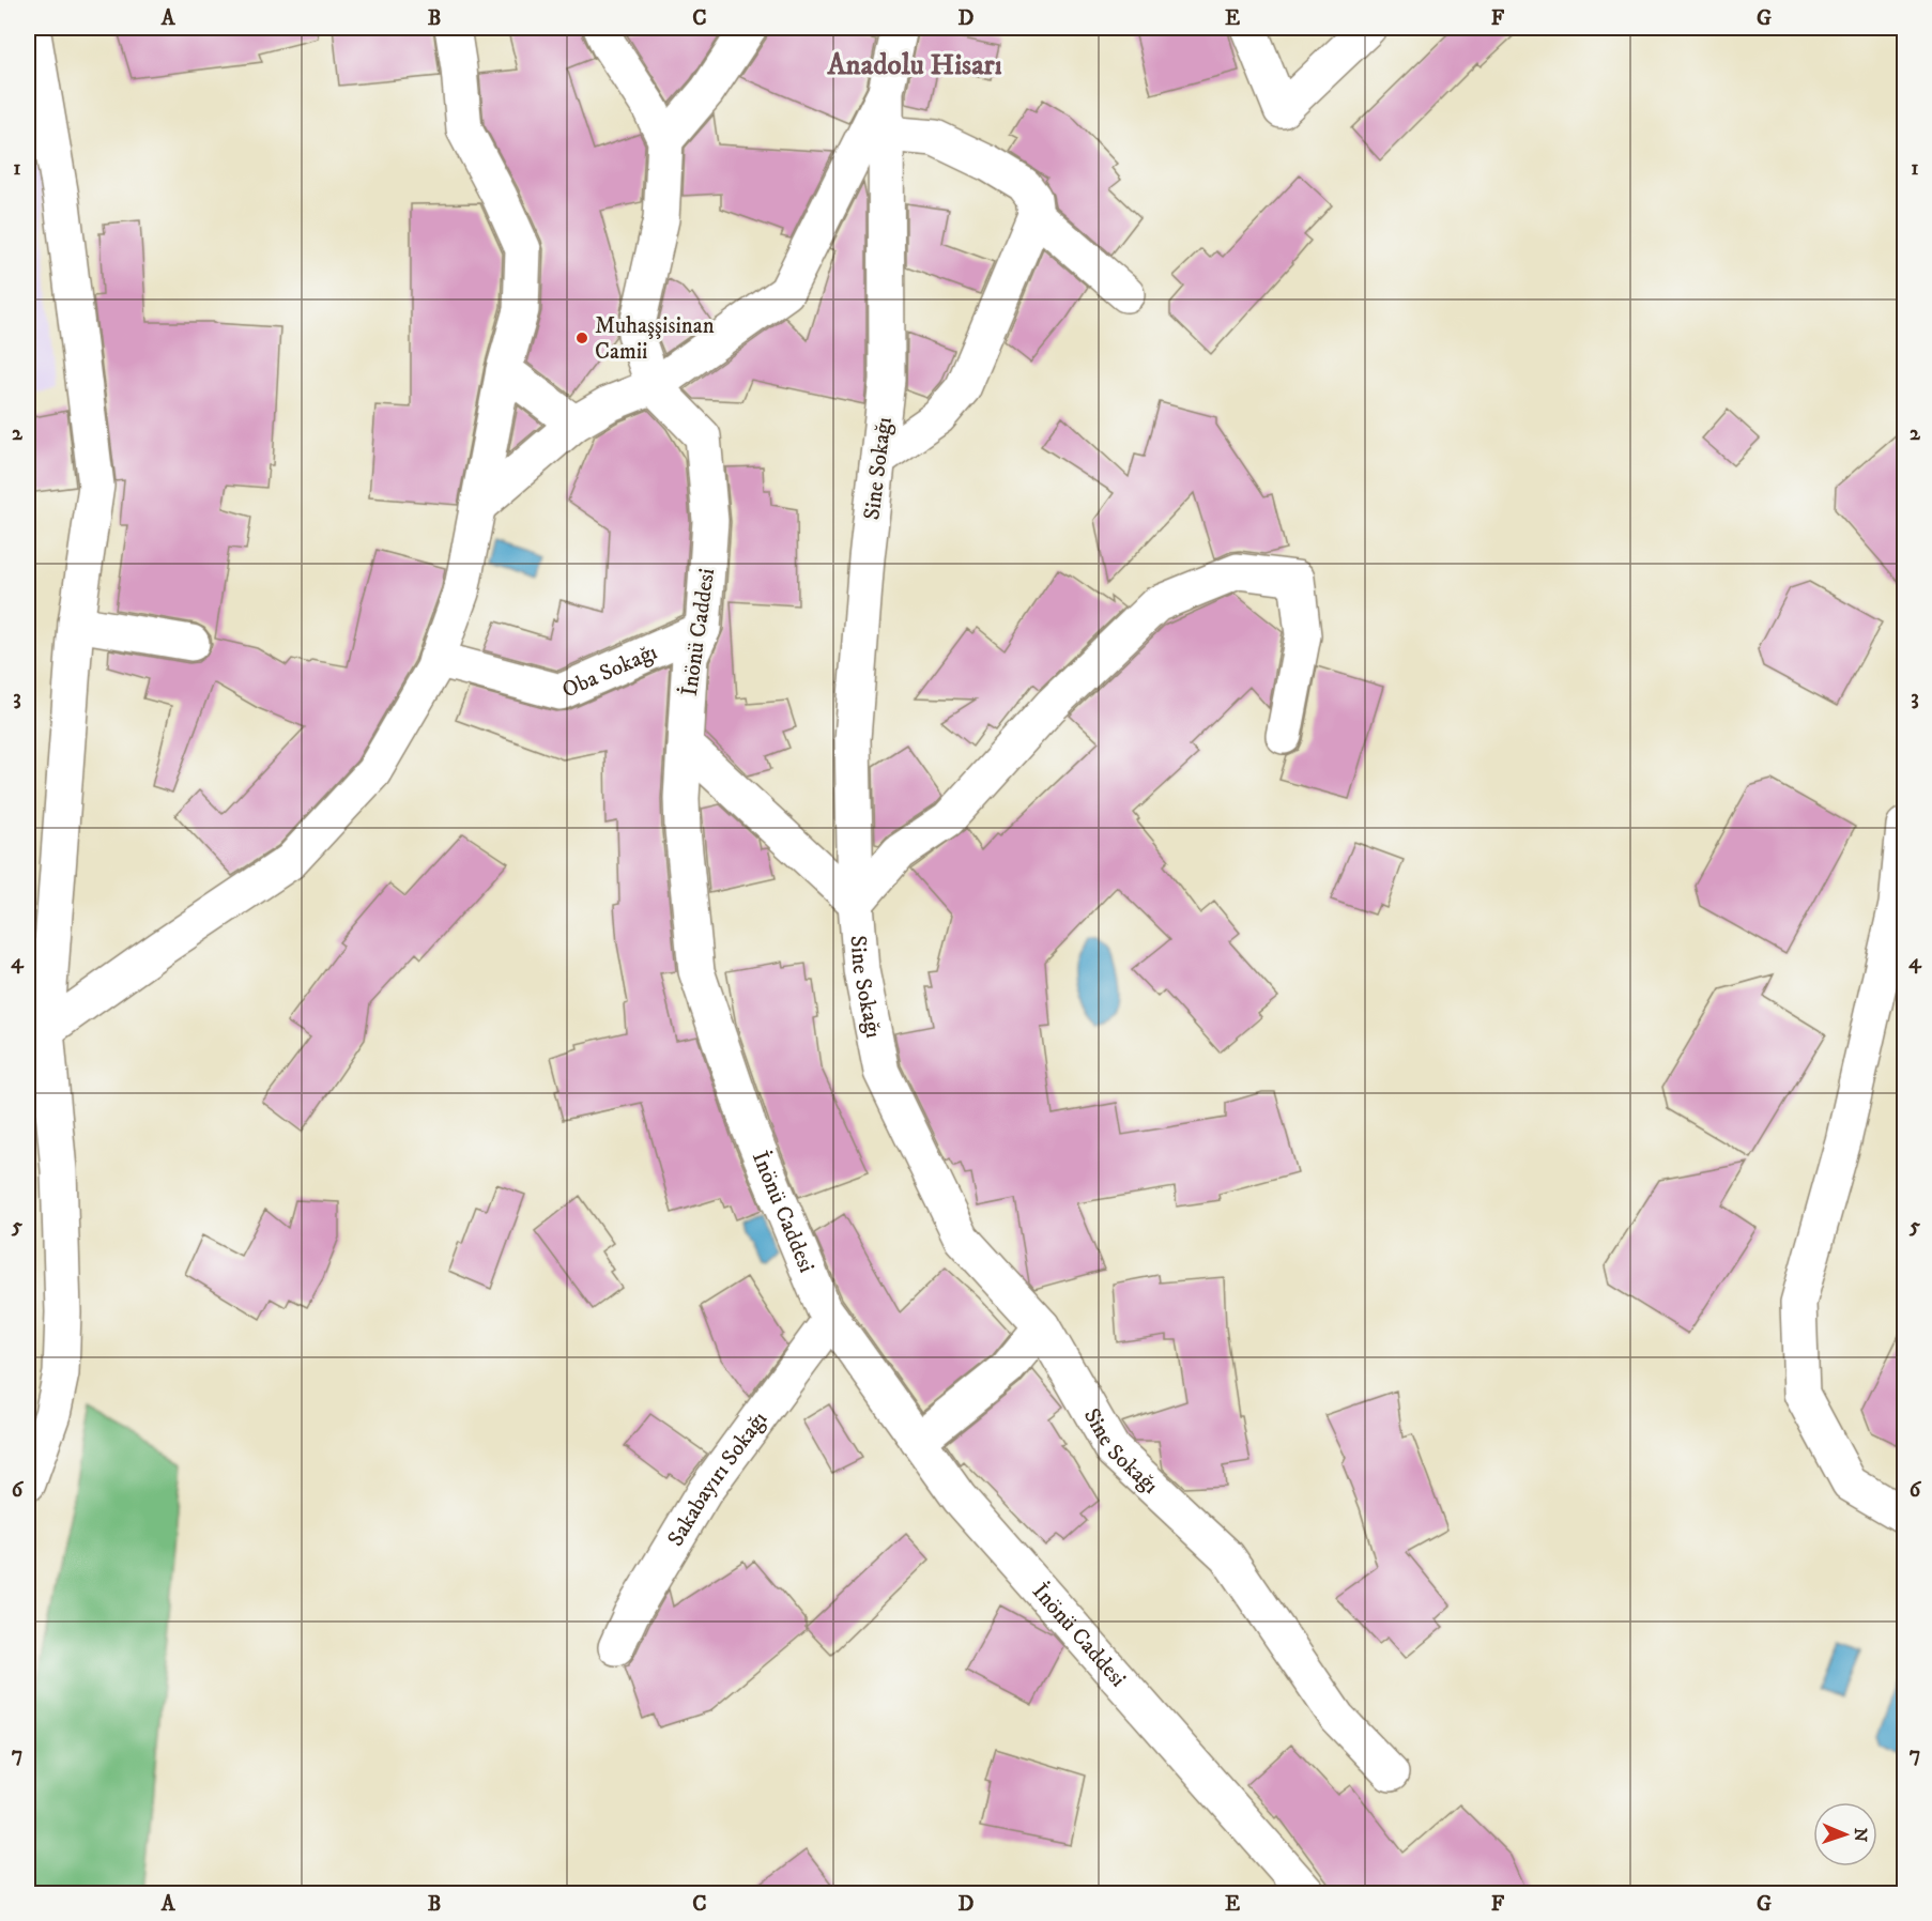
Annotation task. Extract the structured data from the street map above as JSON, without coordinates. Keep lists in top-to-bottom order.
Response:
{
  "streets": {
    "street": [
      "Sine Sokağı",
      "İnönü Caddesi",
      "Oba Sokağı",
      "Sakabayırı Sokağı"
    ]
  },
  "crossings": [
    ["İnönü Caddesi", "Oba Sokağı"],
    ["İnönü Caddesi", "Sakabayırı Sokağı"]
  ],
  "districts": ["Anadolu Hisarı"],
  "places": ["Muhaşşisinan Camii"],
  "north": "right",
  "grid": {
    "columns": [
      "A",
      "B",
      "C",
      "D",
      "E",
      "F",
      "G"
    ],
    "rows": [
      "1",
      "2",
      "3",
      "4",
      "5",
      "6",
      "7"
    ]
  }
}
